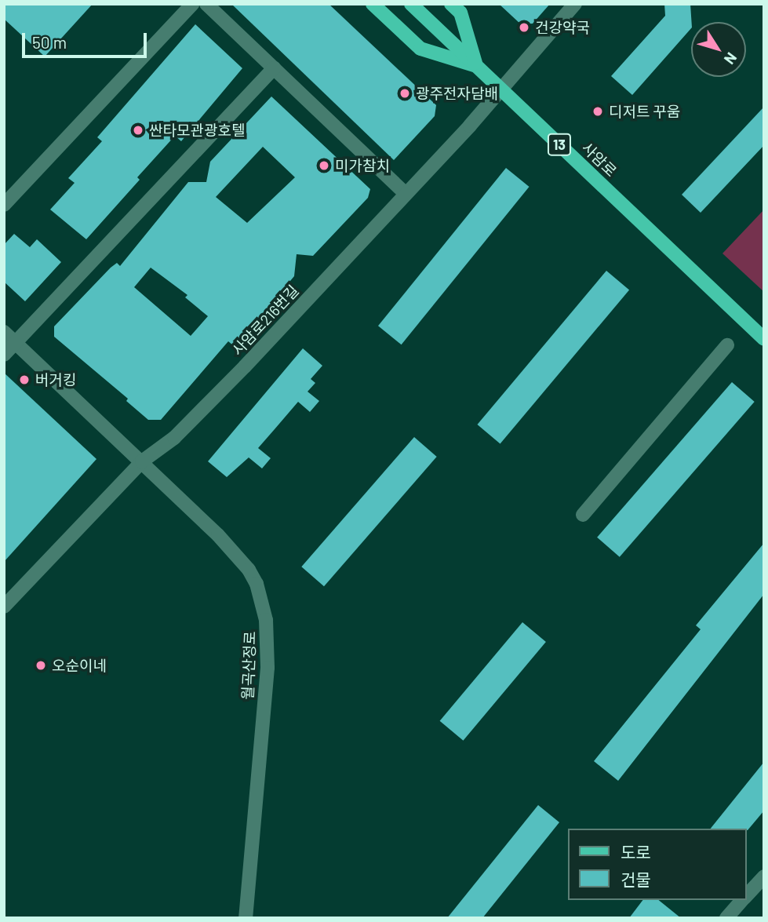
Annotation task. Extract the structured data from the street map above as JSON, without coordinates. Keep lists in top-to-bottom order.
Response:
{
  "streets": {
    "main road": ["13", "사암로"],
    "street": ["사암로216번길", "월곡산정로"]
  },
  "crossings": [
    ["사암로", "사암로216번길"],
    ["사암로216번길", "월곡산정로"]
  ],
  "places": [
    "건강약국",
    "광주전자담배",
    "디저트 꾸움",
    "싼타모관광호텔",
    "미가참치",
    "버거킹",
    "오순이네"
  ],
  "legend": ["도로", "건물"],
  "scale_bar": "50 m",
  "north": "bottom right"
}
